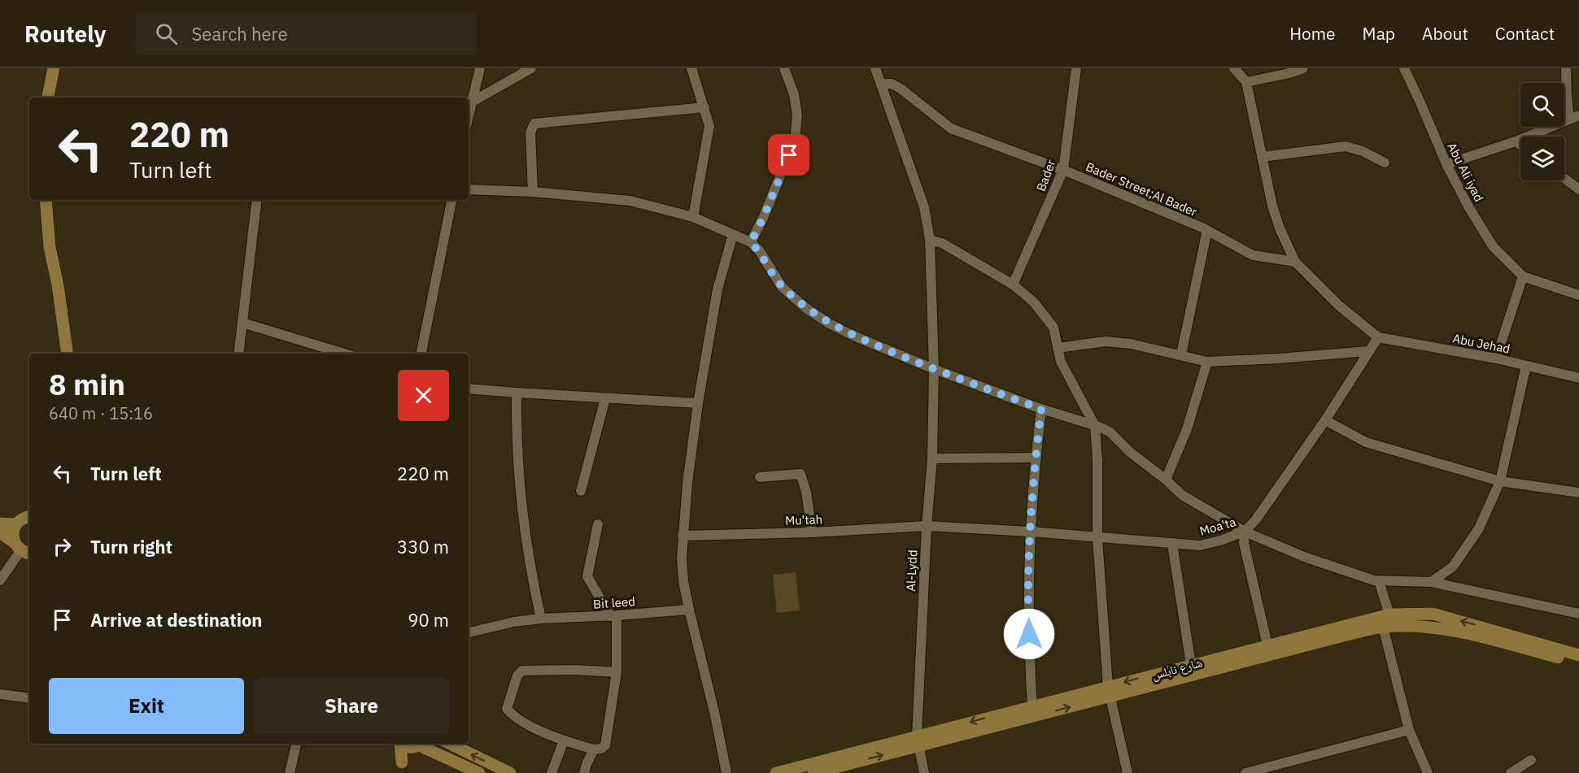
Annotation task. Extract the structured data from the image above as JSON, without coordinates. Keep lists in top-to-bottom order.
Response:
{
  "streets": {
    "main road": ["شارع نابلس"],
    "street": [
      "Abu Ali iyad",
      "Bader",
      "Bader Street;Al Bader",
      "Abu Jehad",
      "Mu'tah",
      "Moa'ta",
      "Al-Lydd",
      "Bit leed"
    ]
  },
  "crossings": [
    ["Bader", "Bader Street;Al Bader"],
    ["Bader Street;Al Bader", "Al-Lydd"],
    ["Mu'tah", "Moa'ta"],
    ["Mu'tah", "Al-Lydd"],
    ["Moa'ta", "شارع نابلس"],
    ["Al-Lydd", "شارع نابلس"]
  ],
  "page": {
    "header": "Routely",
    "search": "Search here",
    "nav": [
      "Home",
      "Map",
      "About",
      "Contact"
    ],
    "turn": ["220 m", "Turn left"],
    "heading": ["8 min", "640 m · 15:16"],
    "list": [
      {
        "name": "Turn left",
        "value": "220 m"
      },
      {
        "name": "Turn right",
        "value": "330 m"
      },
      {
        "name": "Arrive at destination",
        "value": "90 m"
      }
    ],
    "buttons": ["Exit", "Share"]
  }
}
